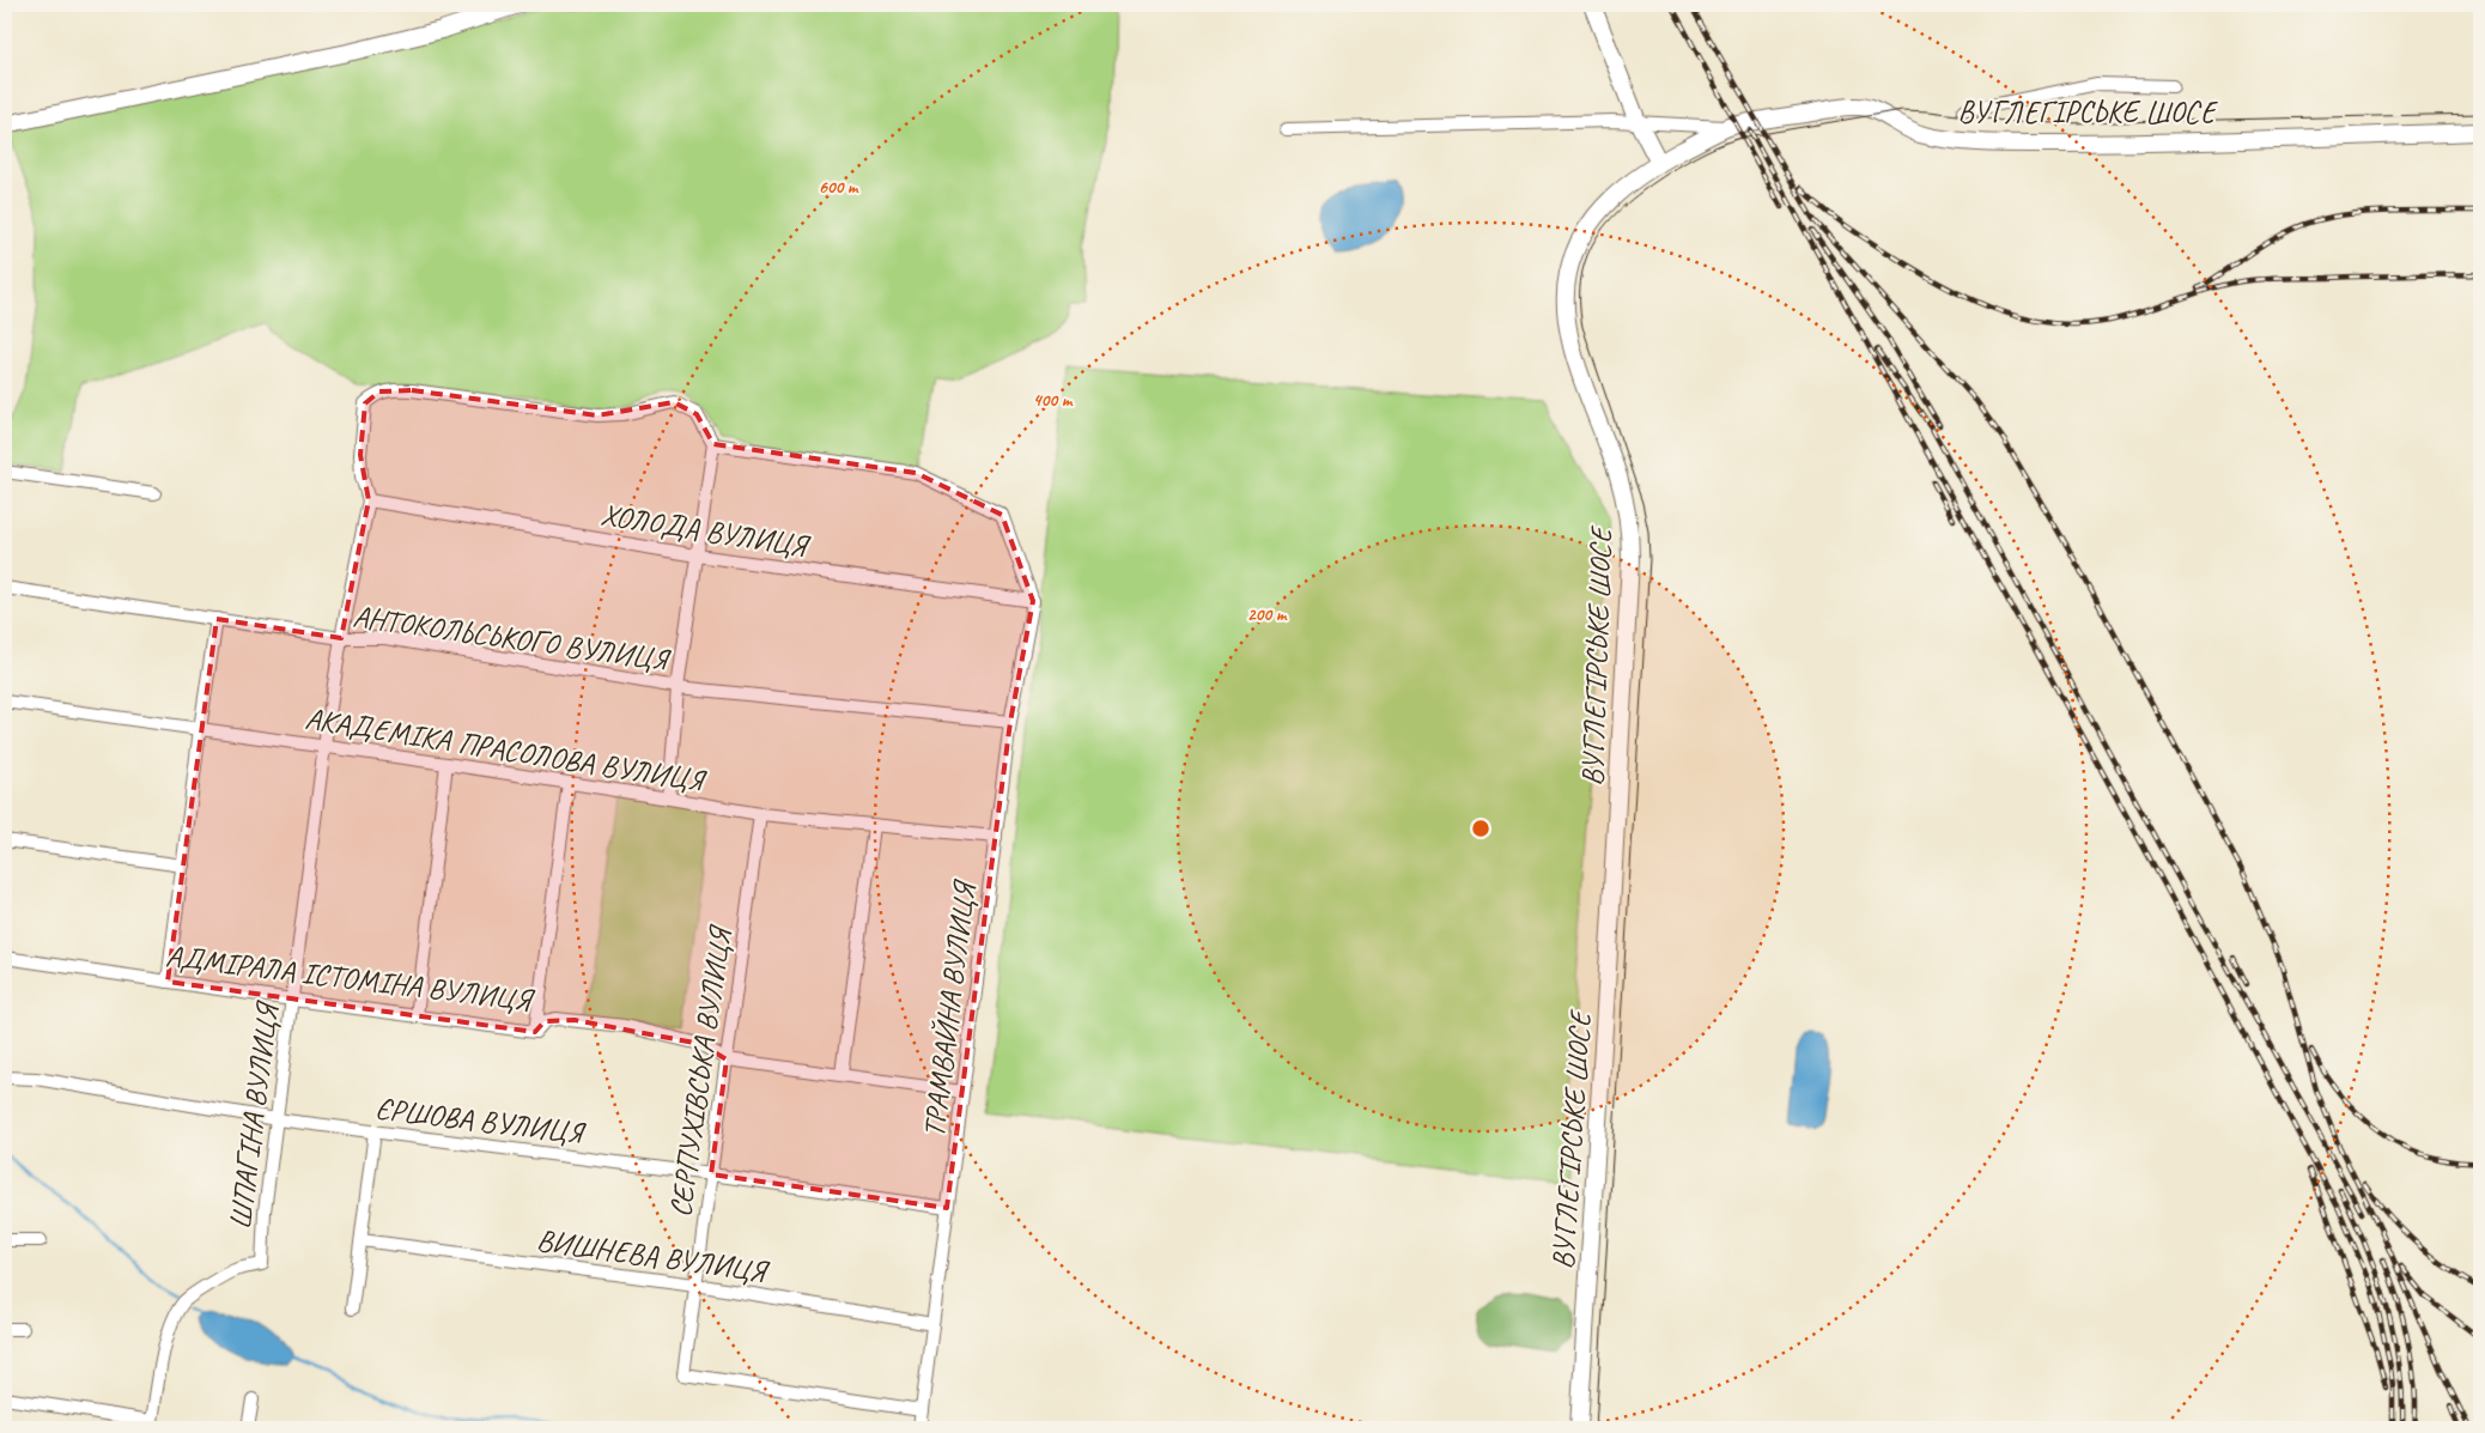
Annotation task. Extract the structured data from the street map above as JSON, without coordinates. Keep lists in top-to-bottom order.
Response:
{
  "streets": {
    "street": [
      "ВУГЛЕГІРСЬКЕ ШОСЕ",
      "ХОЛОДА ВУЛИЦЯ",
      "АНТОКОЛЬСЬКОГО ВУЛИЦЯ",
      "АКАДЕМІКА ПРАСОЛОВА ВУЛИЦЯ",
      "АДМІРАЛА ІСТОМІНА ВУЛИЦЯ",
      "ТРАМВАЙНА ВУЛИЦЯ",
      "СЕРПУХІВСЬКА ВУЛИЦЯ",
      "ШПАГІНА ВУЛИЦЯ",
      "ЄРШОВА ВУЛИЦЯ",
      "ВИШНЕВА ВУЛИЦЯ"
    ]
  },
  "crossings": [
    ["ХОЛОДА ВУЛИЦЯ", "ТРАМВАЙНА ВУЛИЦЯ"],
    ["ХОЛОДА ВУЛИЦЯ", "ШПАГІНА ВУЛИЦЯ"],
    ["АНТОКОЛЬСЬКОГО ВУЛИЦЯ", "ТРАМВАЙНА ВУЛИЦЯ"],
    ["АНТОКОЛЬСЬКОГО ВУЛИЦЯ", "ШПАГІНА ВУЛИЦЯ"],
    ["АКАДЕМІКА ПРАСОЛОВА ВУЛИЦЯ", "ТРАМВАЙНА ВУЛИЦЯ"],
    ["АКАДЕМІКА ПРАСОЛОВА ВУЛИЦЯ", "СЕРПУХІВСЬКА ВУЛИЦЯ"],
    ["АКАДЕМІКА ПРАСОЛОВА ВУЛИЦЯ", "ШПАГІНА ВУЛИЦЯ"],
    ["АДМІРАЛА ІСТОМІНА ВУЛИЦЯ", "ТРАМВАЙНА ВУЛИЦЯ"],
    ["АДМІРАЛА ІСТОМІНА ВУЛИЦЯ", "СЕРПУХІВСЬКА ВУЛИЦЯ"],
    ["АДМІРАЛА ІСТОМІНА ВУЛИЦЯ", "ШПАГІНА ВУЛИЦЯ"],
    ["ТРАМВАЙНА ВУЛИЦЯ", "СЕРПУХІВСЬКА ВУЛИЦЯ"],
    ["ТРАМВАЙНА ВУЛИЦЯ", "ЄРШОВА ВУЛИЦЯ"],
    ["ТРАМВАЙНА ВУЛИЦЯ", "ВИШНЕВА ВУЛИЦЯ"],
    ["СЕРПУХІВСЬКА ВУЛИЦЯ", "ЄРШОВА ВУЛИЦЯ"],
    ["СЕРПУХІВСЬКА ВУЛИЦЯ", "ВИШНЕВА ВУЛИЦЯ"],
    ["ШПАГІНА ВУЛИЦЯ", "ЄРШОВА ВУЛИЦЯ"]
  ],
  "rings": ["600 m", "400 m", "200 m"]
}
